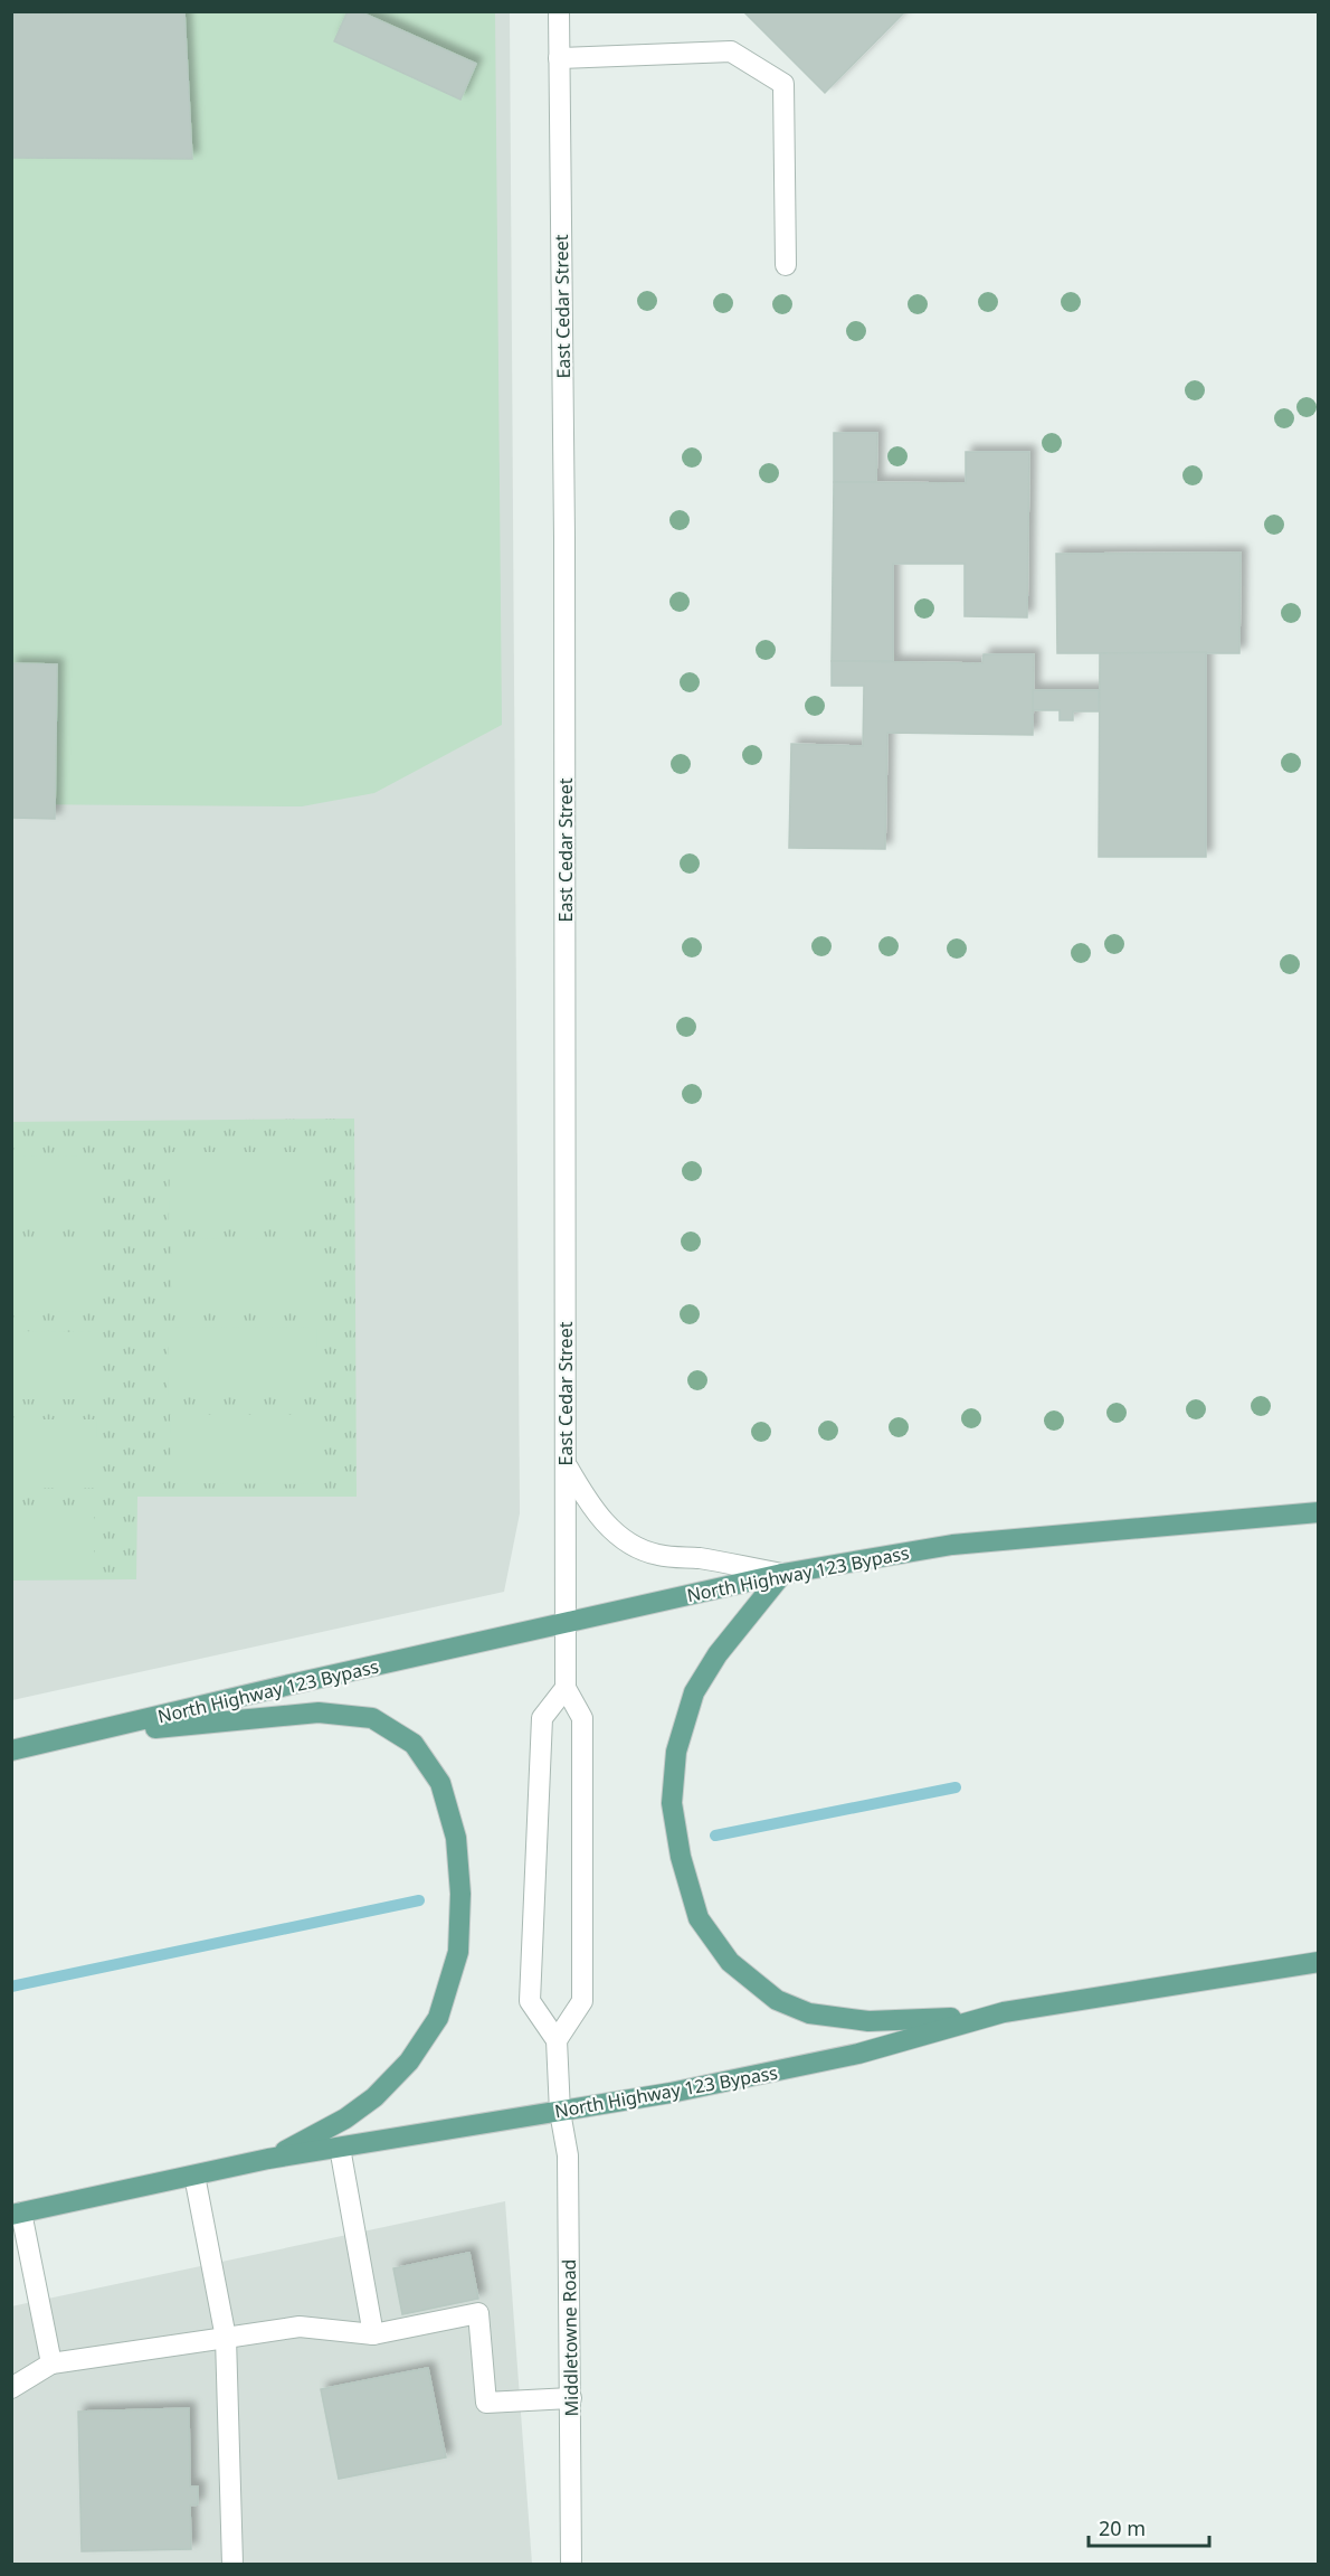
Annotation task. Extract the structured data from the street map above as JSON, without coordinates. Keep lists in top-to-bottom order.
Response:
{
  "streets": {
    "main road": ["North Highway 123 Bypass"],
    "street": ["East Cedar Street", "Middletowne Road"]
  },
  "crossings": [
    ["East Cedar Street", "North Highway 123 Bypass"],
    ["North Highway 123 Bypass", "Middletowne Road"]
  ],
  "scale_bar": "20 m"
}
